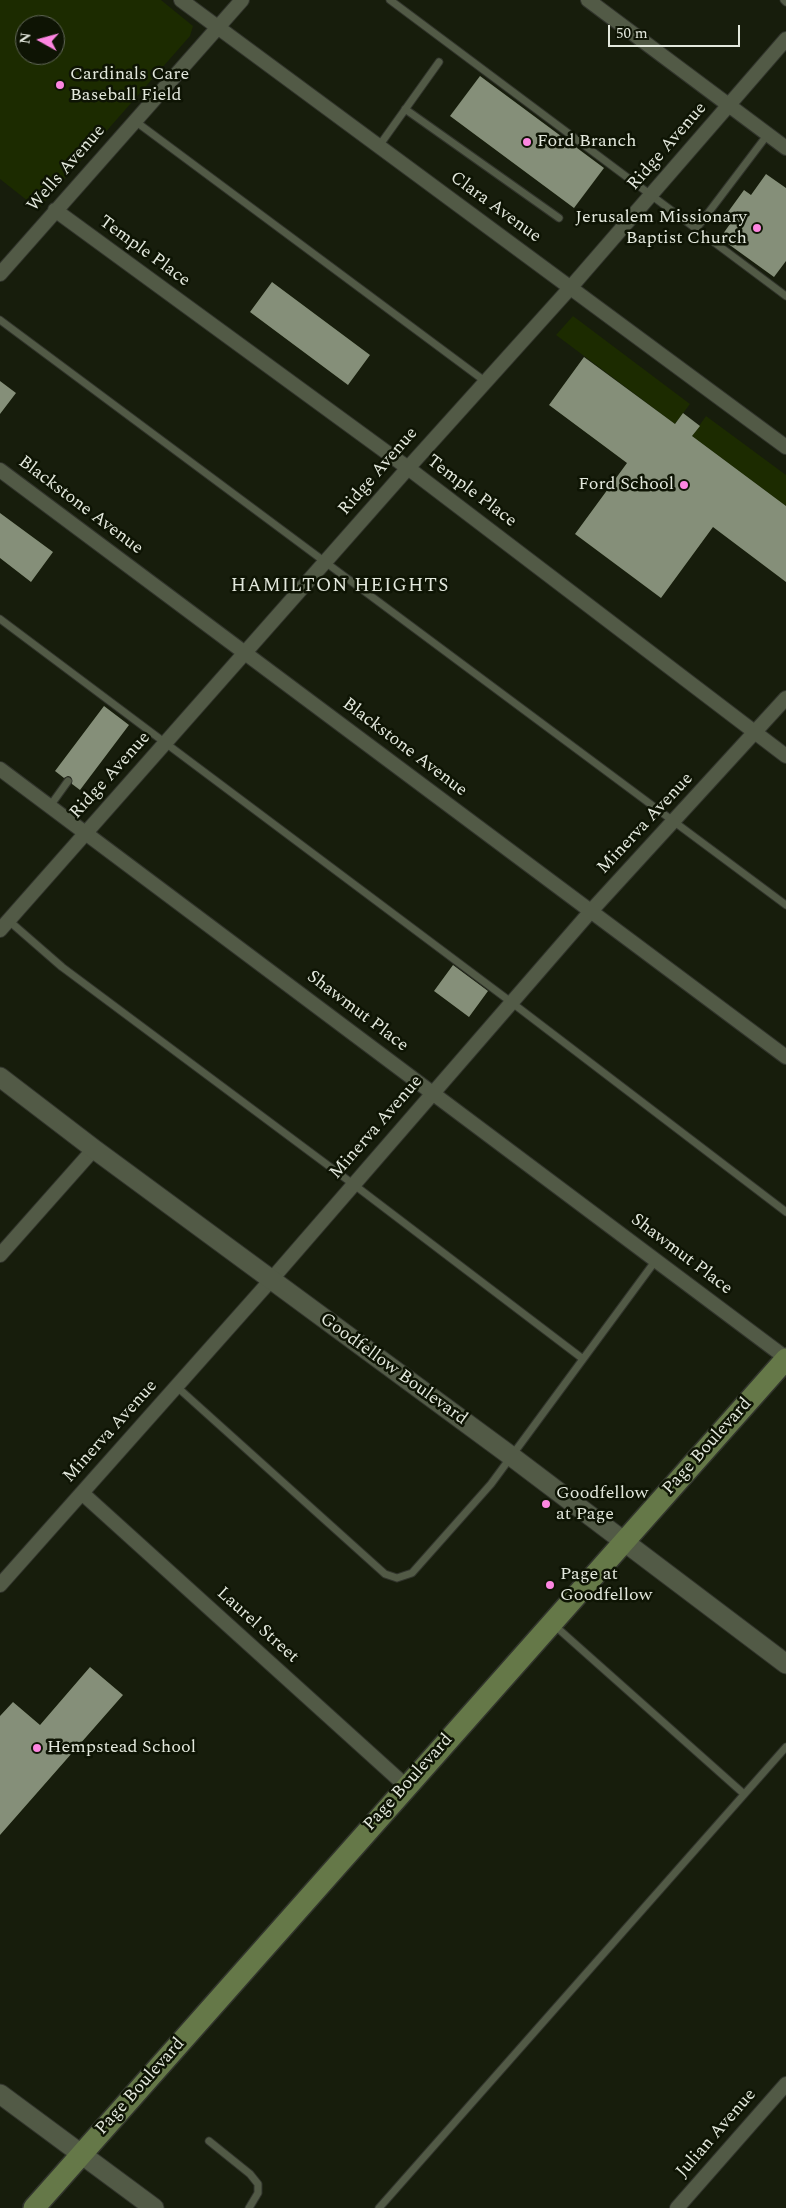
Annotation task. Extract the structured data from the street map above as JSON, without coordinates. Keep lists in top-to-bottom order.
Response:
{
  "streets": {
    "main road": ["Goodfellow Boulevard", "Page Boulevard"],
    "street": [
      "Ridge Avenue",
      "Wells Avenue",
      "Clara Avenue",
      "Temple Place",
      "Blackstone Avenue",
      "Minerva Avenue",
      "Shawmut Place",
      "Laurel Street",
      "Julian Avenue"
    ]
  },
  "crossings": [
    ["Ridge Avenue", "Clara Avenue"],
    ["Ridge Avenue", "Temple Place"],
    ["Ridge Avenue", "Blackstone Avenue"],
    ["Ridge Avenue", "Shawmut Place"],
    ["Wells Avenue", "Clara Avenue"],
    ["Wells Avenue", "Temple Place"],
    ["Temple Place", "Minerva Avenue"],
    ["Blackstone Avenue", "Minerva Avenue"],
    ["Minerva Avenue", "Shawmut Place"],
    ["Minerva Avenue", "Goodfellow Boulevard"],
    ["Minerva Avenue", "Laurel Street"],
    ["Shawmut Place", "Page Boulevard"],
    ["Goodfellow Boulevard", "Page Boulevard"],
    ["Page Boulevard", "Laurel Street"]
  ],
  "districts": ["HAMILTON HEIGHTS"],
  "places": [
    "Cardinals Care Baseball Field",
    "Ford Branch",
    "Jerusalem Missionary Baptist Church",
    "Ford School",
    "Goodfellow at Page",
    "Page at Goodfellow",
    "Hempstead School"
  ],
  "scale_bar": "50 m",
  "north": "left"
}
